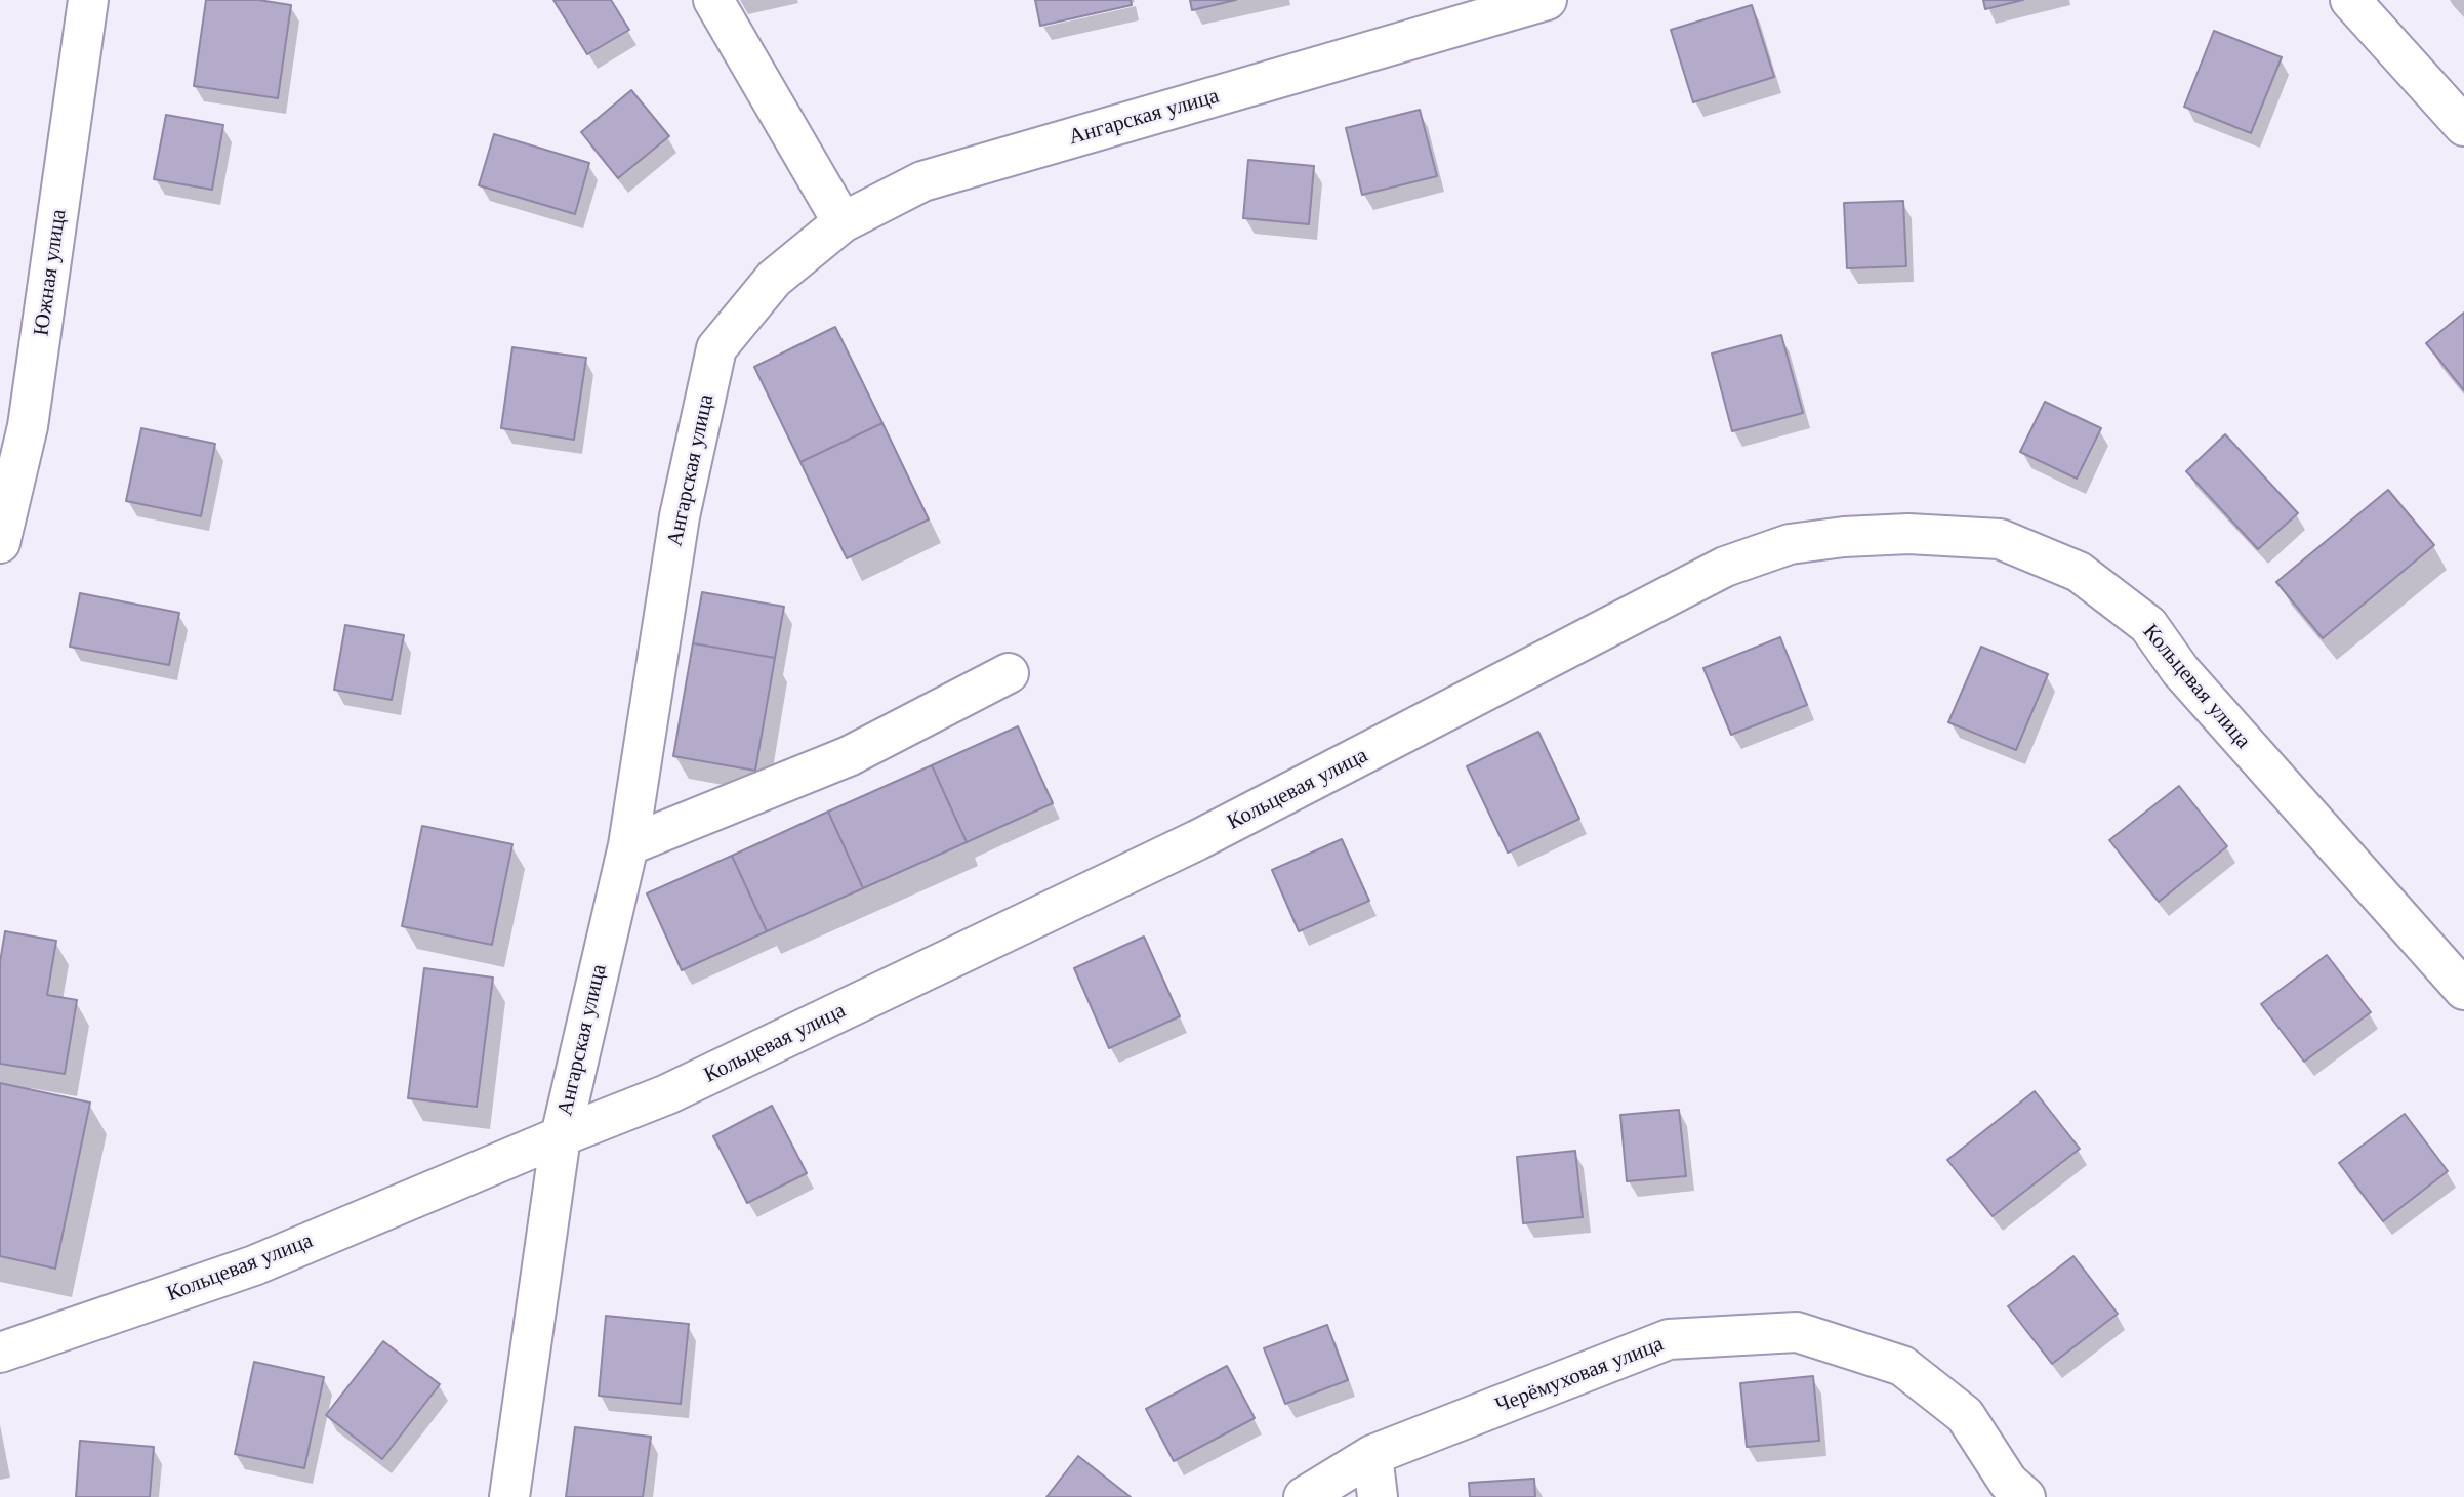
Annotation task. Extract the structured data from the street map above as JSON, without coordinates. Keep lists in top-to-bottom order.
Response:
{
  "streets": {
    "street": [
      "Ангарская улица",
      "Южная улица",
      "Кольцевая улица",
      "Черёмуховая улица"
    ]
  },
  "crossings": [
    ["Ангарская улица", "Кольцевая улица"]
  ]
}
